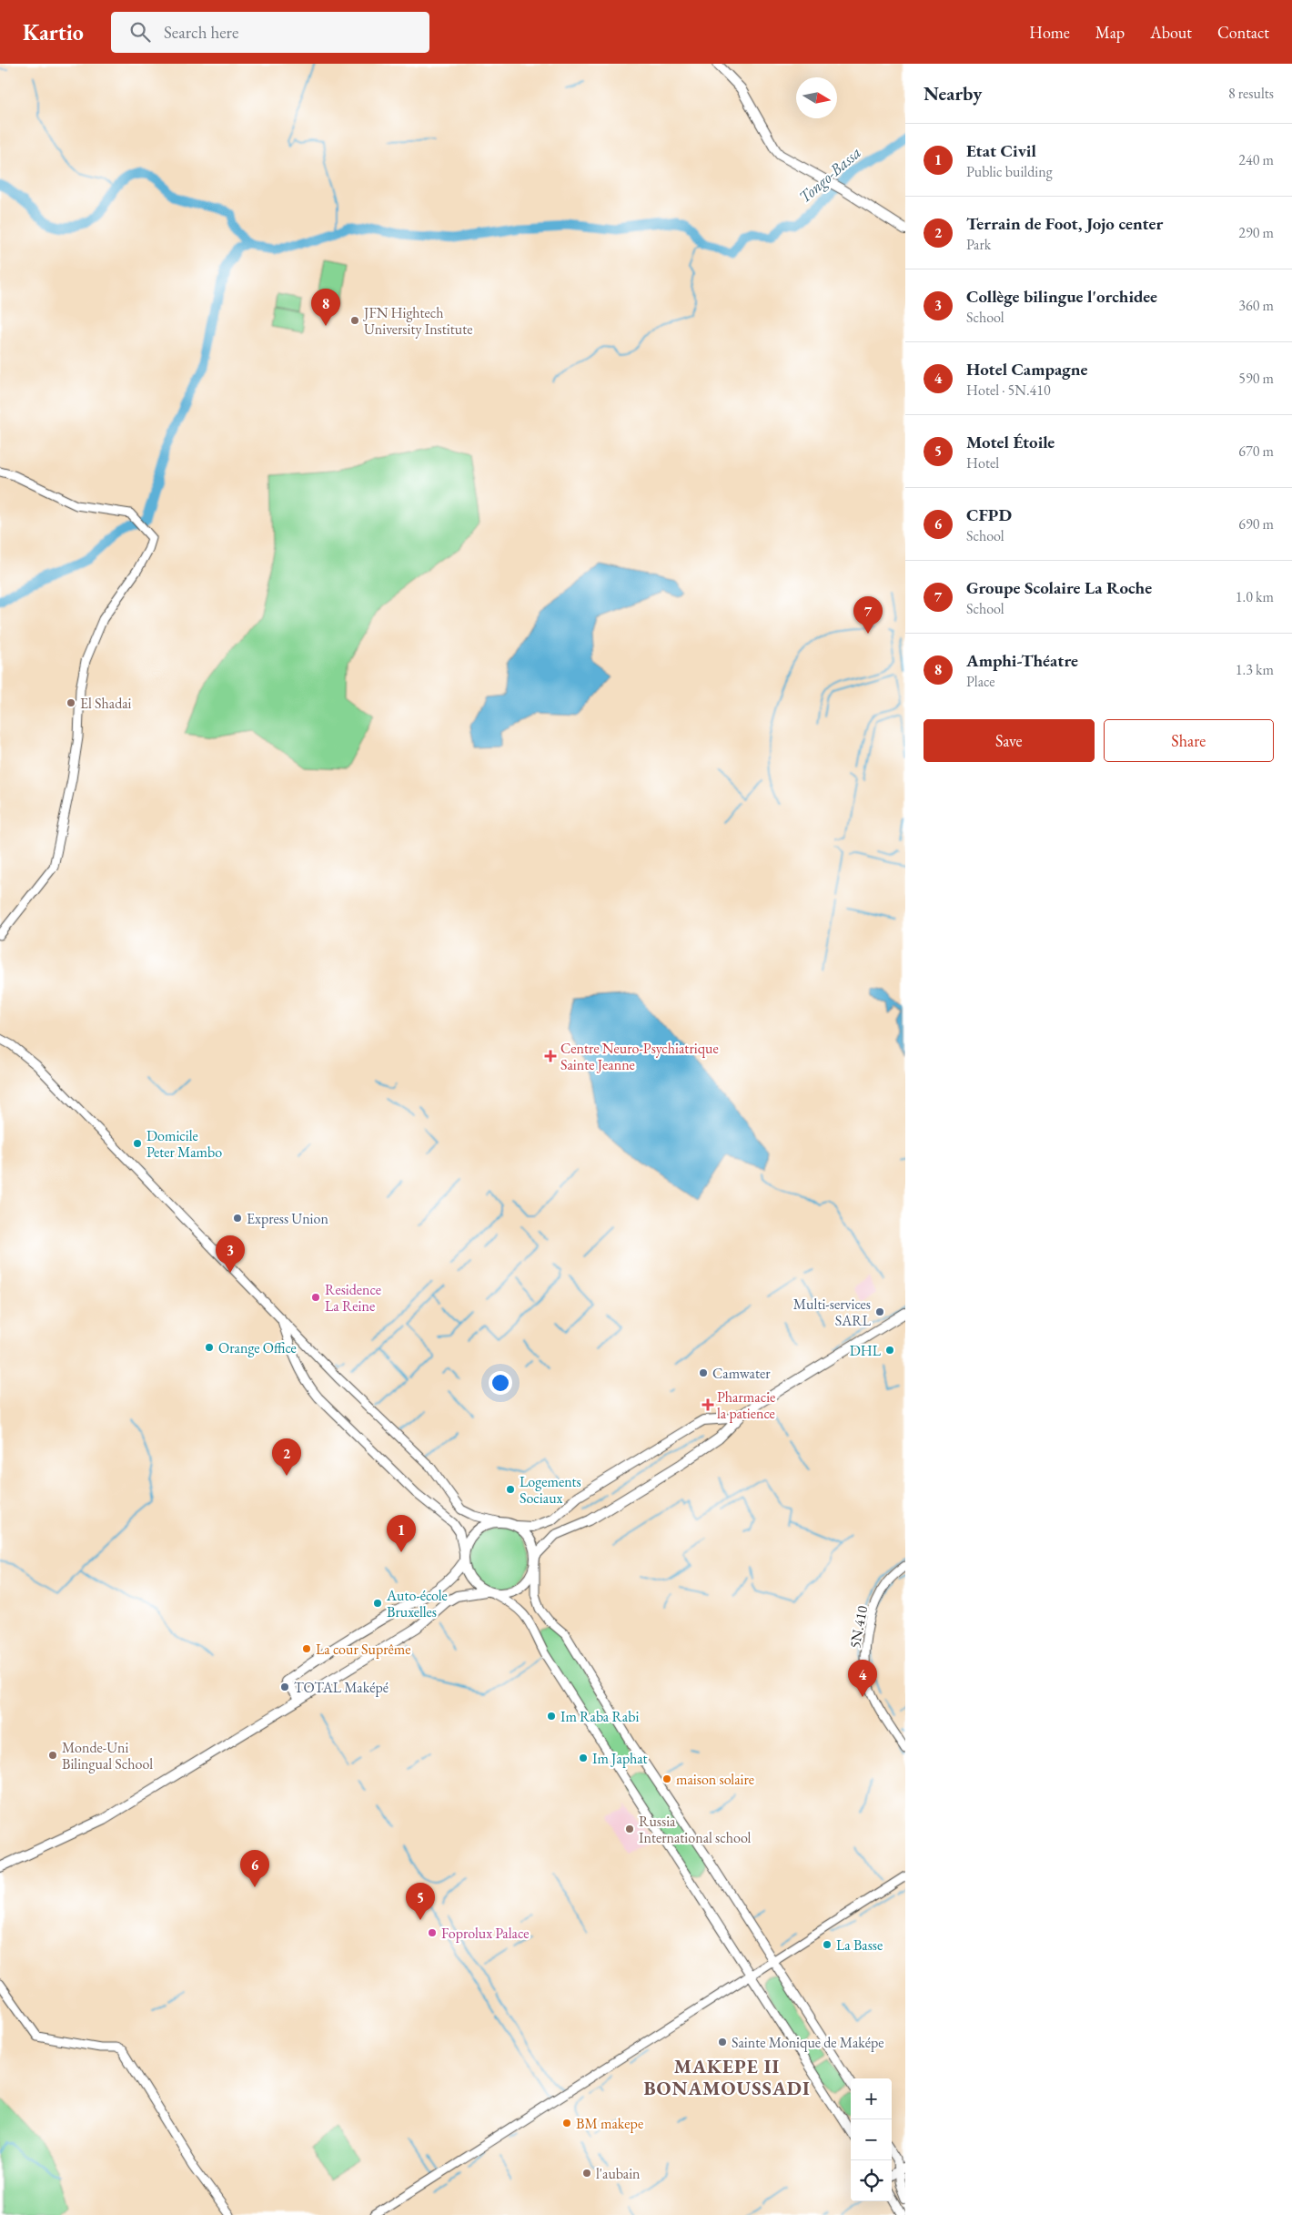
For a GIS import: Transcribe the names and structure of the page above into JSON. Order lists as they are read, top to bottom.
{
  "streets": {
    "main road": ["5N.410"]
  },
  "districts": ["MAKEPE II BONAMOUSSADI"],
  "water": ["Tongo-Bassa"],
  "places": {
    "other": [
      "JFN Hightech University Institute",
      "El Shadai",
      "Domicile Peter Mambo",
      "Express Union",
      "Residence La Reine",
      "Multi-services SARL",
      "Orange Office",
      "DHL",
      "Camwater",
      "Logements Sociaux",
      "Auto-école Bruxelles",
      "La cour Suprême",
      "TOTAL Maképé",
      "Im Raba Rabi",
      "Monde-Uni Bilingual School",
      "Im Japhat",
      "maison solaire",
      "Russia International school",
      "Foprolux Palace",
      "La Basse",
      "Sainte Monique de Maképe",
      "BM makepe",
      "l'aubain"
    ],
    "health": ["Centre Neuro-Psychiatrique Sainte Jeanne", "Pharmacie la patience"]
  },
  "north": "right",
  "page": {
    "header": "Kartio",
    "search": "Search here",
    "nav": [
      "Home",
      "Map",
      "About",
      "Contact"
    ],
    "heading": ["Nearby", "8 results"],
    "list": [
      {
        "mark": "1",
        "name": "Etat Civil",
        "note": "Public building",
        "value": "240 m"
      },
      {
        "mark": "2",
        "name": "Terrain de Foot, Jojo center",
        "note": "Park",
        "value": "290 m"
      },
      {
        "mark": "3",
        "name": "Collège bilingue l'orchidee",
        "note": "School",
        "value": "360 m"
      },
      {
        "mark": "4",
        "name": "Hotel Campagne",
        "note": "Hotel · 5N.410",
        "value": "590 m"
      },
      {
        "mark": "5",
        "name": "Motel Étoile",
        "note": "Hotel",
        "value": "670 m"
      },
      {
        "mark": "6",
        "name": "CFPD",
        "note": "School",
        "value": "690 m"
      },
      {
        "mark": "7",
        "name": "Groupe Scolaire La Roche",
        "note": "School",
        "value": "1.0 km"
      },
      {
        "mark": "8",
        "name": "Amphi-Théatre",
        "note": "Place",
        "value": "1.3 km"
      }
    ],
    "pins": [
      "8",
      "7",
      "3",
      "2",
      "1",
      "4",
      "6",
      "5"
    ],
    "buttons": ["Save", "Share"],
    "map_buttons": ["+", "−"]
  }
}
